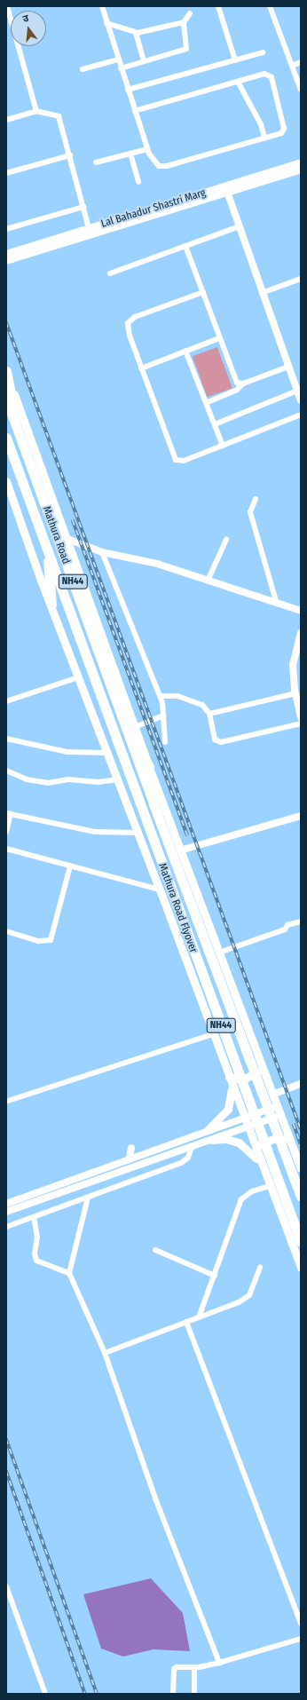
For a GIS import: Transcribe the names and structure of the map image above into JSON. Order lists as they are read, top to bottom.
{
  "streets": {
    "highway": ["Mathura Road", "NH44", "Mathura Road Flyover"],
    "street": ["Lal Bahadur Shastri Marg"]
  },
  "crossings": [
    ["Mathura Road", "Mathura Road Flyover"]
  ],
  "north": "top"
}
